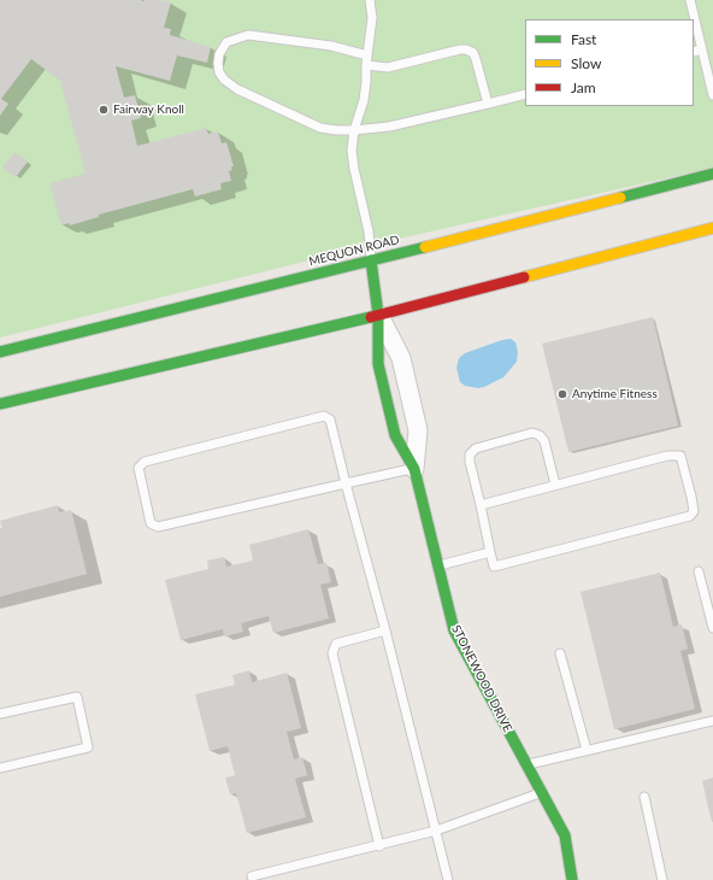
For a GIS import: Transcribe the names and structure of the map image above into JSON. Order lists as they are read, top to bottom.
{
  "streets": {
    "main road": ["MEQUON ROAD", "STONEWOOD DRIVE"]
  },
  "crossings": [
    ["MEQUON ROAD", "STONEWOOD DRIVE"]
  ],
  "places": ["Fairway Knoll", "Anytime Fitness"],
  "legend": ["Fast", "Slow", "Jam"]
}
